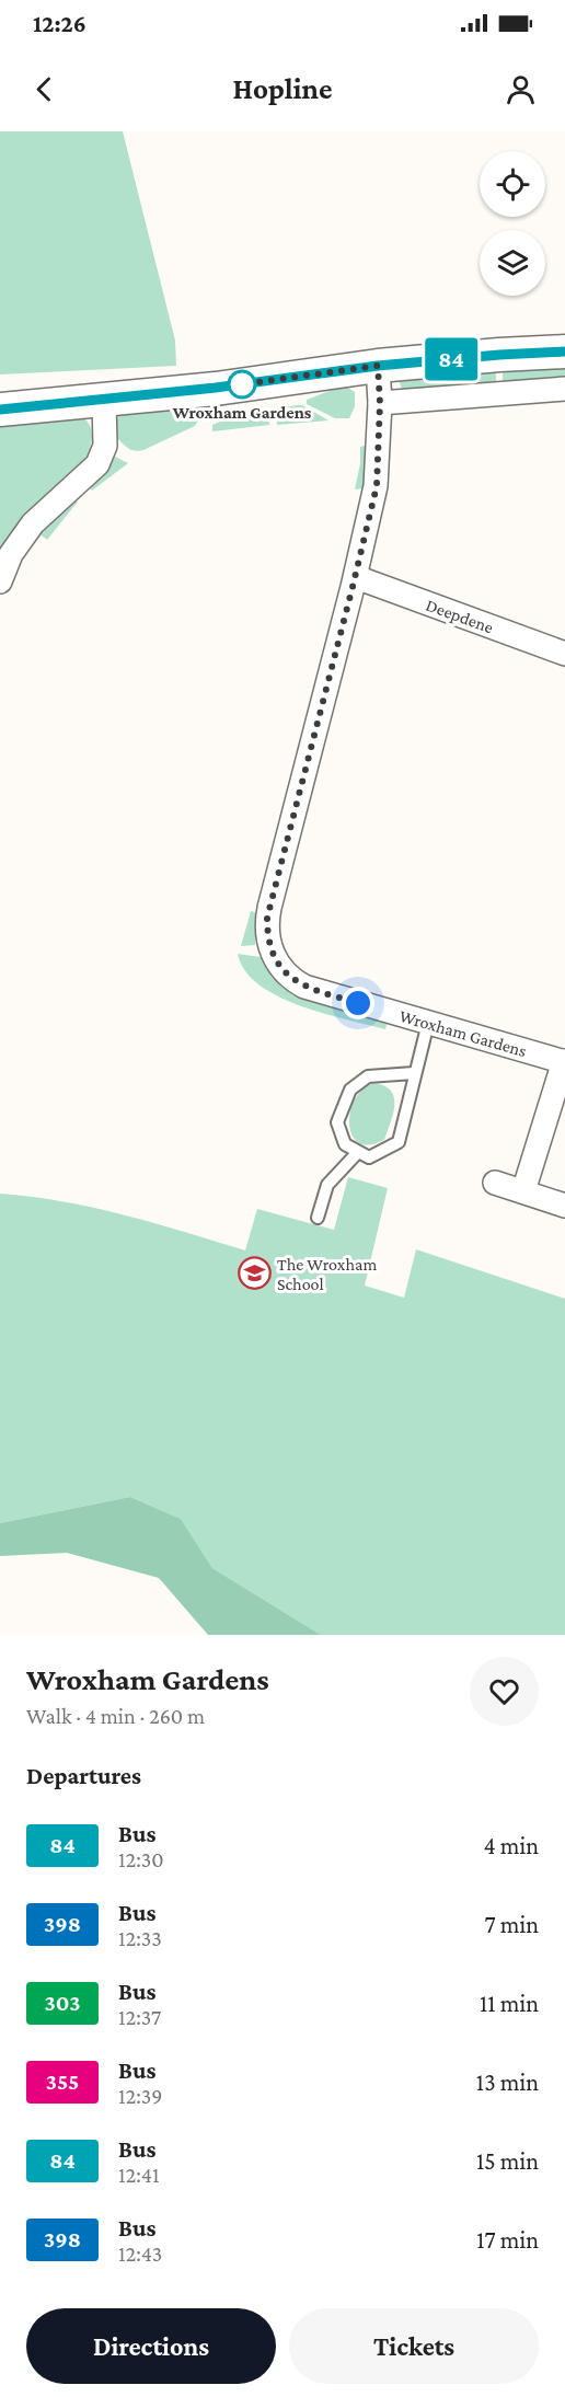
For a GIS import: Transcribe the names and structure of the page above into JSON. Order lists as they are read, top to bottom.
{
  "streets": {
    "street": ["Deepdene", "Wroxham Gardens"]
  },
  "crossings": [
    ["Deepdene", "Wroxham Gardens"]
  ],
  "places": {
    "other": ["Wroxham Gardens"],
    "school or university": ["The Wroxham School"]
  },
  "lines": ["bus line 84"],
  "page": {
    "status": "12:26",
    "header": "Hopline",
    "on_map": "84",
    "heading": [
      ["Wroxham Gardens", "Walk · 4 min · 260 m"],
      "Departures"
    ],
    "list": [
      {
        "mark": "84",
        "name": "Bus",
        "note": "12:30",
        "value": "4 min"
      },
      {
        "mark": "398",
        "name": "Bus",
        "note": "12:33",
        "value": "7 min"
      },
      {
        "mark": "303",
        "name": "Bus",
        "note": "12:37",
        "value": "11 min"
      },
      {
        "mark": "355",
        "name": "Bus",
        "note": "12:39",
        "value": "13 min"
      },
      {
        "mark": "84",
        "name": "Bus",
        "note": "12:41",
        "value": "15 min"
      },
      {
        "mark": "398",
        "name": "Bus",
        "note": "12:43",
        "value": "17 min"
      }
    ],
    "buttons": ["Directions", "Tickets"]
  }
}
